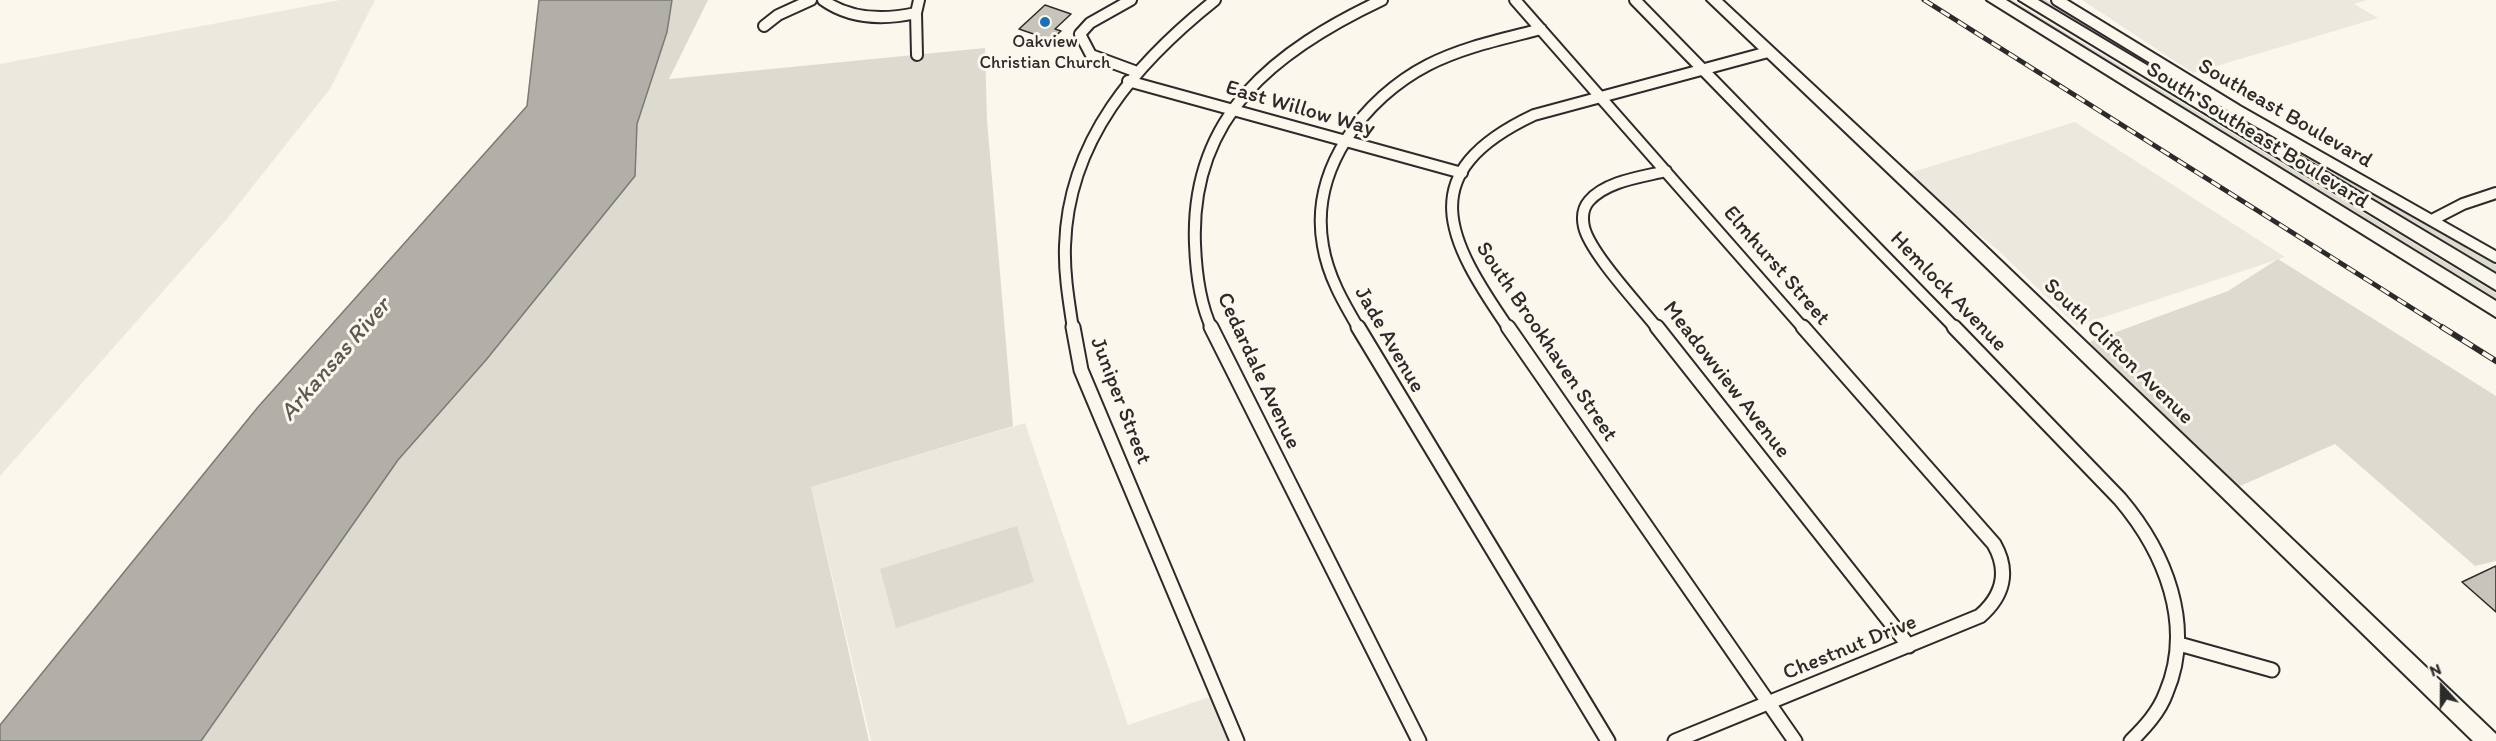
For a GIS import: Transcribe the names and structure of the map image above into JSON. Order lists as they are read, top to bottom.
{
  "streets": {
    "main road": ["South Southeast Boulevard"],
    "street": [
      "East Willow Way",
      "Southeast Boulevard",
      "Elmhurst Street",
      "Hemlock Avenue",
      "Jade Avenue",
      "South Brookhaven Street",
      "South Clifton Avenue",
      "Cedardale Avenue",
      "Meadowview Avenue",
      "Juniper Street",
      "Chestnut Drive"
    ]
  },
  "crossings": [
    ["East Willow Way", "Jade Avenue"],
    ["East Willow Way", "South Brookhaven Street"],
    ["East Willow Way", "Cedardale Avenue"],
    ["East Willow Way", "Juniper Street"],
    ["Elmhurst Street", "Jade Avenue"],
    ["Elmhurst Street", "South Brookhaven Street"],
    ["Elmhurst Street", "Meadowview Avenue"],
    ["Elmhurst Street", "Chestnut Drive"],
    ["Hemlock Avenue", "South Brookhaven Street"],
    ["South Brookhaven Street", "South Clifton Avenue"],
    ["South Brookhaven Street", "Chestnut Drive"],
    ["Meadowview Avenue", "Chestnut Drive"]
  ],
  "water": ["Arkansas River"],
  "places": ["Oakview Christian Church"],
  "north": "top"
}
